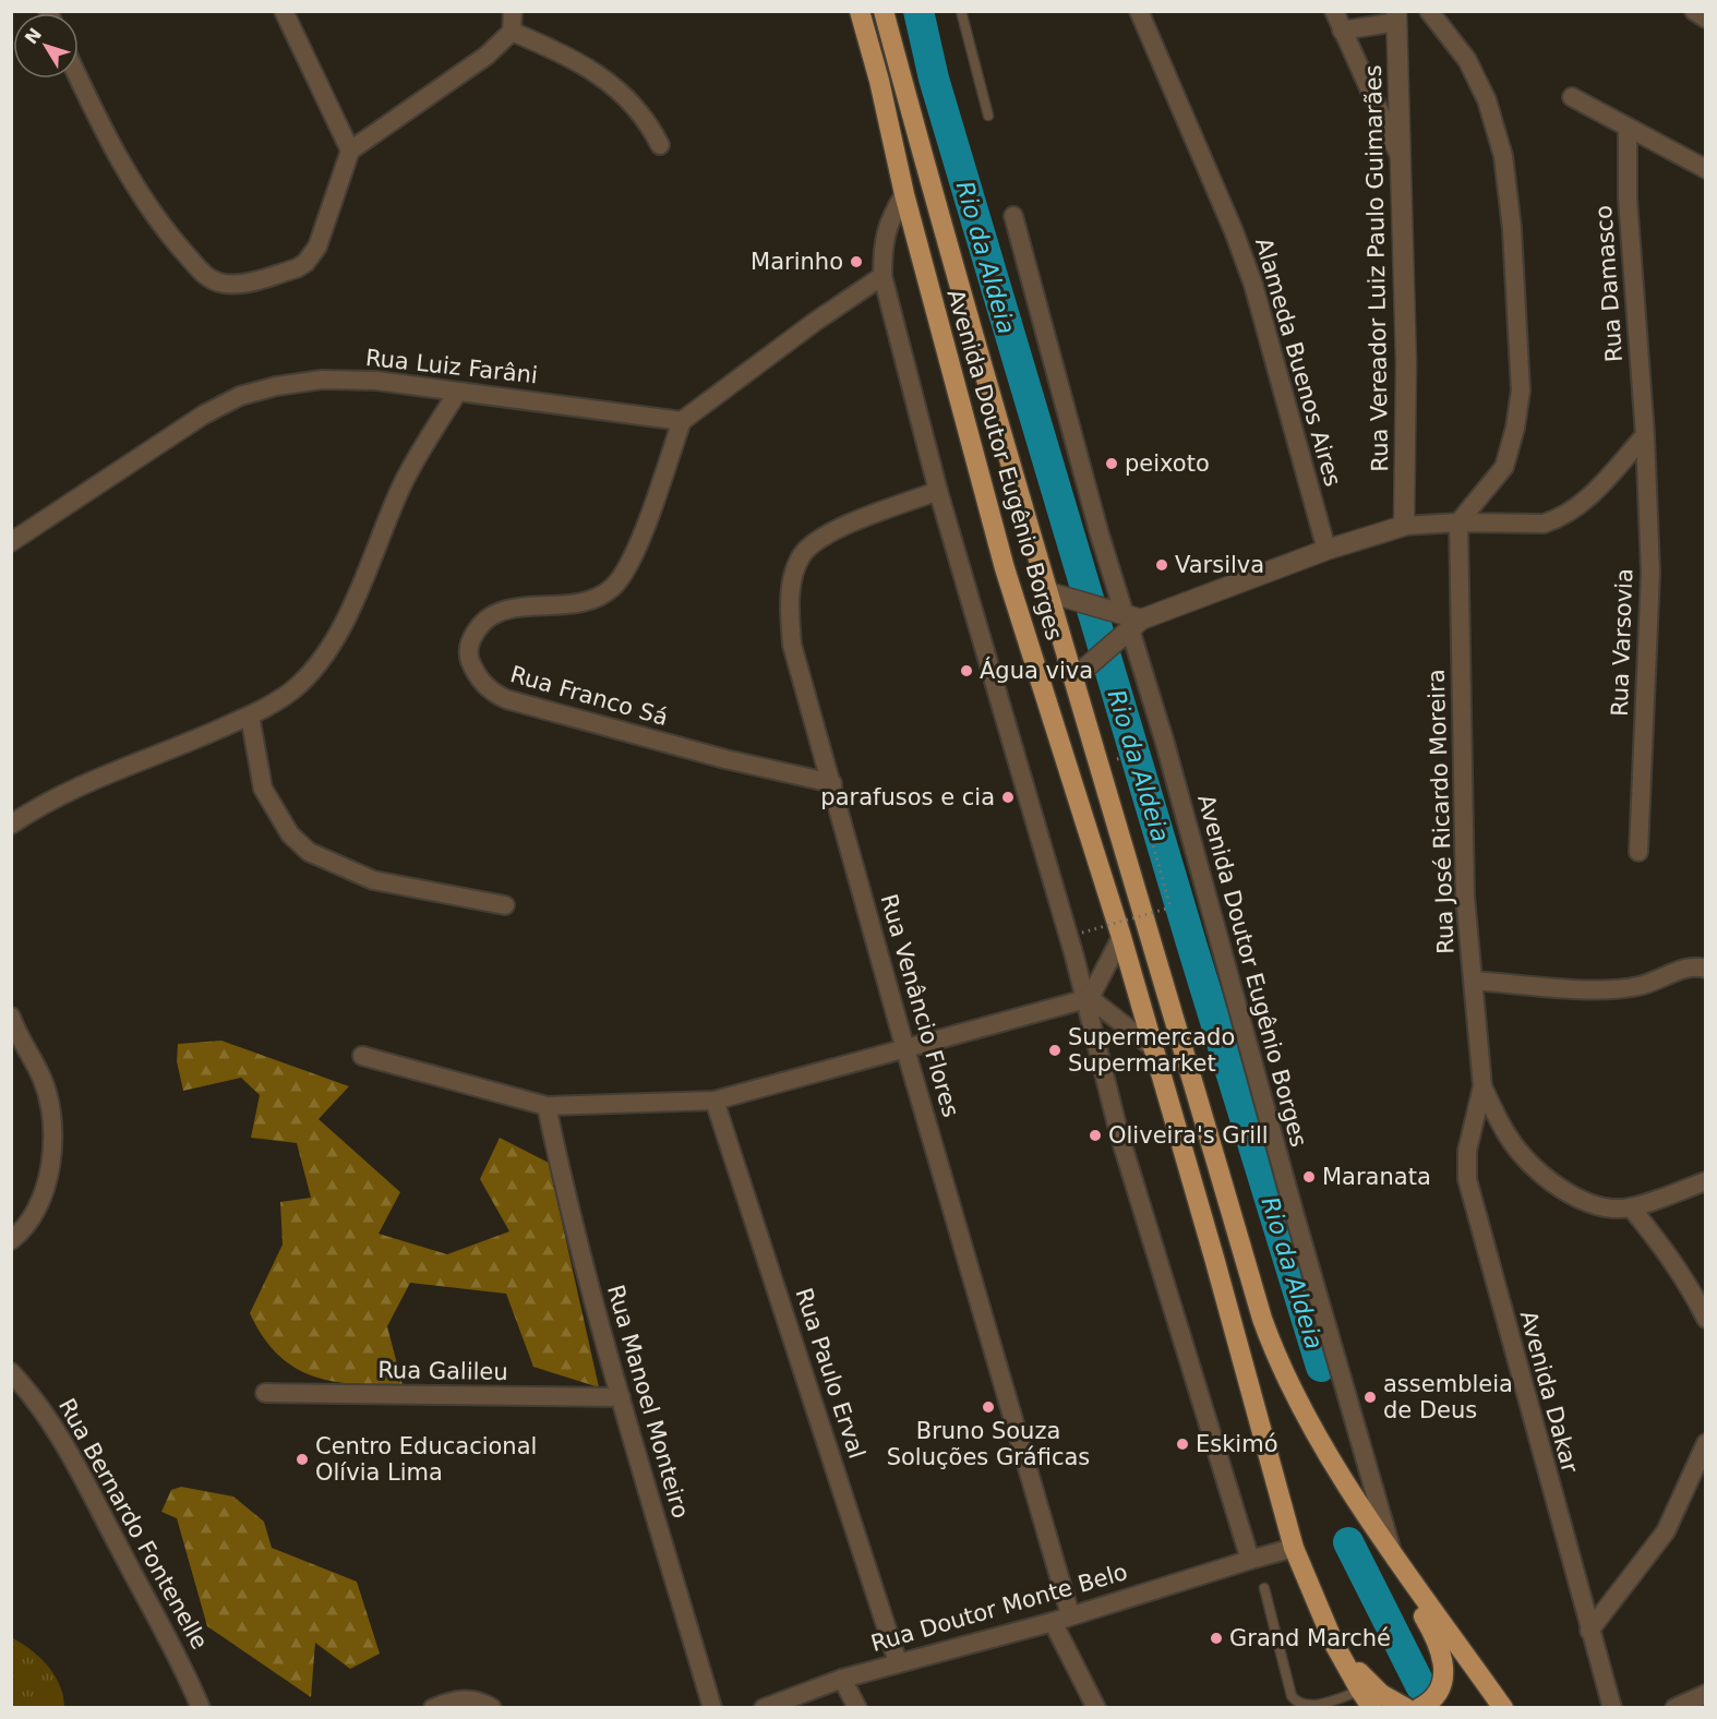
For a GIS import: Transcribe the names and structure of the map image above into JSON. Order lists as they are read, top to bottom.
{
  "streets": {
    "highway": ["Avenida Doutor Eugênio Borges"],
    "street": [
      "Rua Vereador Luiz Paulo Guimarães",
      "Rua Damasco",
      "Alameda Buenos Aires",
      "Rua Luiz Farâni",
      "Rua Varsovia",
      "Rua Franco Sá",
      "Rua José Ricardo Moreira",
      "Rua Venâncio Flores",
      "Rua Galileu",
      "Rua Paulo Erval",
      "Avenida Dakar",
      "Rua Manoel Monteiro",
      "Rua Bernardo Fontenelle",
      "Rua Doutor Monte Belo"
    ]
  },
  "crossings": [
    ["Rua Damasco", "Rua Varsovia"],
    ["Rua Luiz Farâni", "Rua Franco Sá"],
    ["Avenida Doutor Eugênio Borges", "Rua Doutor Monte Belo"],
    ["Rua Franco Sá", "Rua Venâncio Flores"],
    ["Rua Venâncio Flores", "Rua Doutor Monte Belo"],
    ["Rua Galileu", "Rua Manoel Monteiro"],
    ["Rua Paulo Erval", "Rua Doutor Monte Belo"]
  ],
  "water": ["Rio da Aldeia"],
  "places": [
    "Marinho",
    "peixoto",
    "Varsilva",
    "Água viva",
    "parafusos e cia",
    "Supermercado Supermarket",
    "Oliveira's Grill",
    "Maranata",
    "assembleia de Deus",
    "Bruno Souza Soluções Gráficas",
    "Eskimó",
    "Centro Educacional Olívia Lima",
    "Grand Marché"
  ],
  "north": "top left"
}
